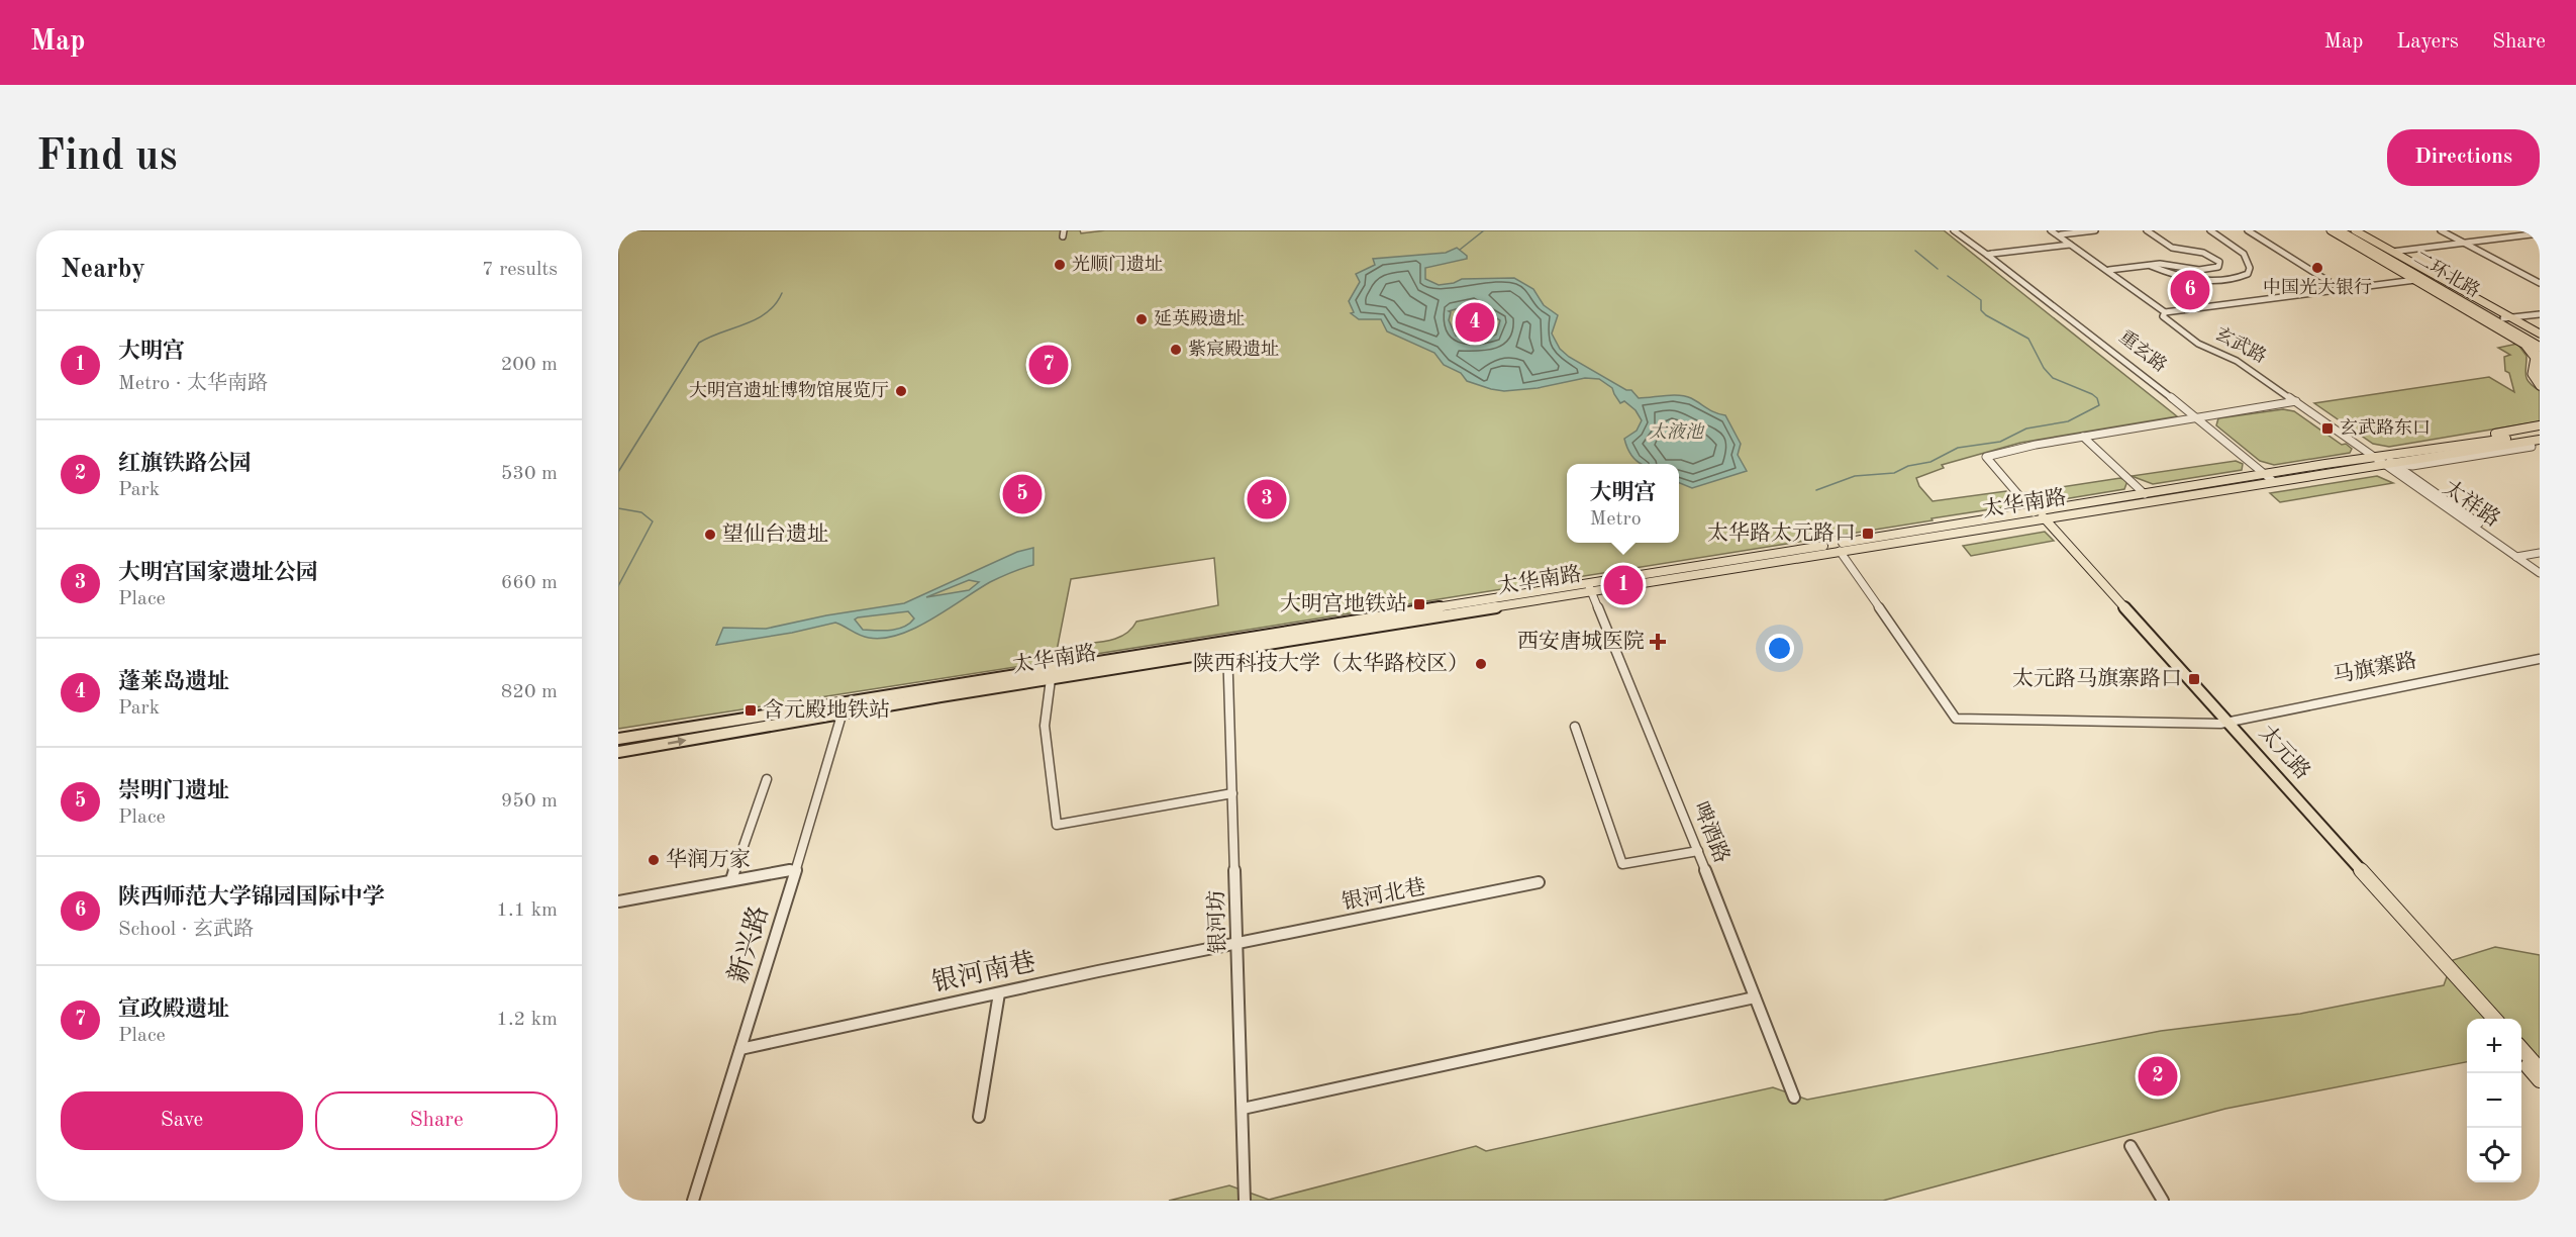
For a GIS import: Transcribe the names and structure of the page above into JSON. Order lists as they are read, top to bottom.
{
  "streets": {
    "highway": ["二环北路"],
    "main road": ["太华南路", "太元路"],
    "street": [
      "玄武路",
      "重玄路",
      "太祥路",
      "马旗寨路",
      "啤酒路",
      "银河北巷",
      "银河坊",
      "新兴路",
      "银河南巷"
    ]
  },
  "crossings": [
    ["玄武路", "太华南路"],
    ["玄武路", "太祥路"],
    ["重玄路", "太华南路"],
    ["太华南路", "太祥路"],
    ["太华南路", "太元路"],
    ["太华南路", "啤酒路"],
    ["太华南路", "银河坊"],
    ["太华南路", "新兴路"],
    ["马旗寨路", "太元路"],
    ["银河北巷", "银河坊"],
    ["银河北巷", "银河南巷"],
    ["银河坊", "银河南巷"],
    ["新兴路", "银河南巷"]
  ],
  "water": ["太液池"],
  "places": {
    "other": [
      "光顺门遗址",
      "中国光大银行",
      "延英殿遗址",
      "紫宸殿遗址",
      "大明宫遗址博物馆展览厅",
      "望仙台遗址",
      "陕西科技大学（太华路校区）",
      "华润万家"
    ],
    "transit": [
      "玄武路东口",
      "太华路太元路口",
      "大明宫地铁站",
      "太元路马旗寨路口",
      "含元殿地铁站"
    ],
    "health": ["西安唐城医院"]
  },
  "page": {
    "header": "Map",
    "nav": ["Map", "Layers", "Share"],
    "buttons": [
      "Directions",
      ["Save", "Share"]
    ],
    "title": "Find us",
    "heading": ["Nearby", "7 results"],
    "pins": [
      "6",
      "4",
      "7",
      "5",
      "3",
      "1",
      "2"
    ],
    "list": [
      {
        "mark": "1",
        "name": "大明宫",
        "note": "Metro · 太华南路",
        "value": "200 m"
      },
      {
        "mark": "2",
        "name": "红旗铁路公园",
        "note": "Park",
        "value": "530 m"
      },
      {
        "mark": "3",
        "name": "大明宫国家遗址公园",
        "note": "Place",
        "value": "660 m"
      },
      {
        "mark": "4",
        "name": "蓬莱岛遗址",
        "note": "Park",
        "value": "820 m"
      },
      {
        "mark": "5",
        "name": "崇明门遗址",
        "note": "Place",
        "value": "950 m"
      },
      {
        "mark": "6",
        "name": "陕西师范大学锦园国际中学",
        "note": "School · 玄武路",
        "value": "1.1 km"
      },
      {
        "mark": "7",
        "name": "宣政殿遗址",
        "note": "Place",
        "value": "1.2 km"
      }
    ],
    "popup": ["大明宫", "Metro"],
    "map_buttons": ["+", "−"]
  }
}
